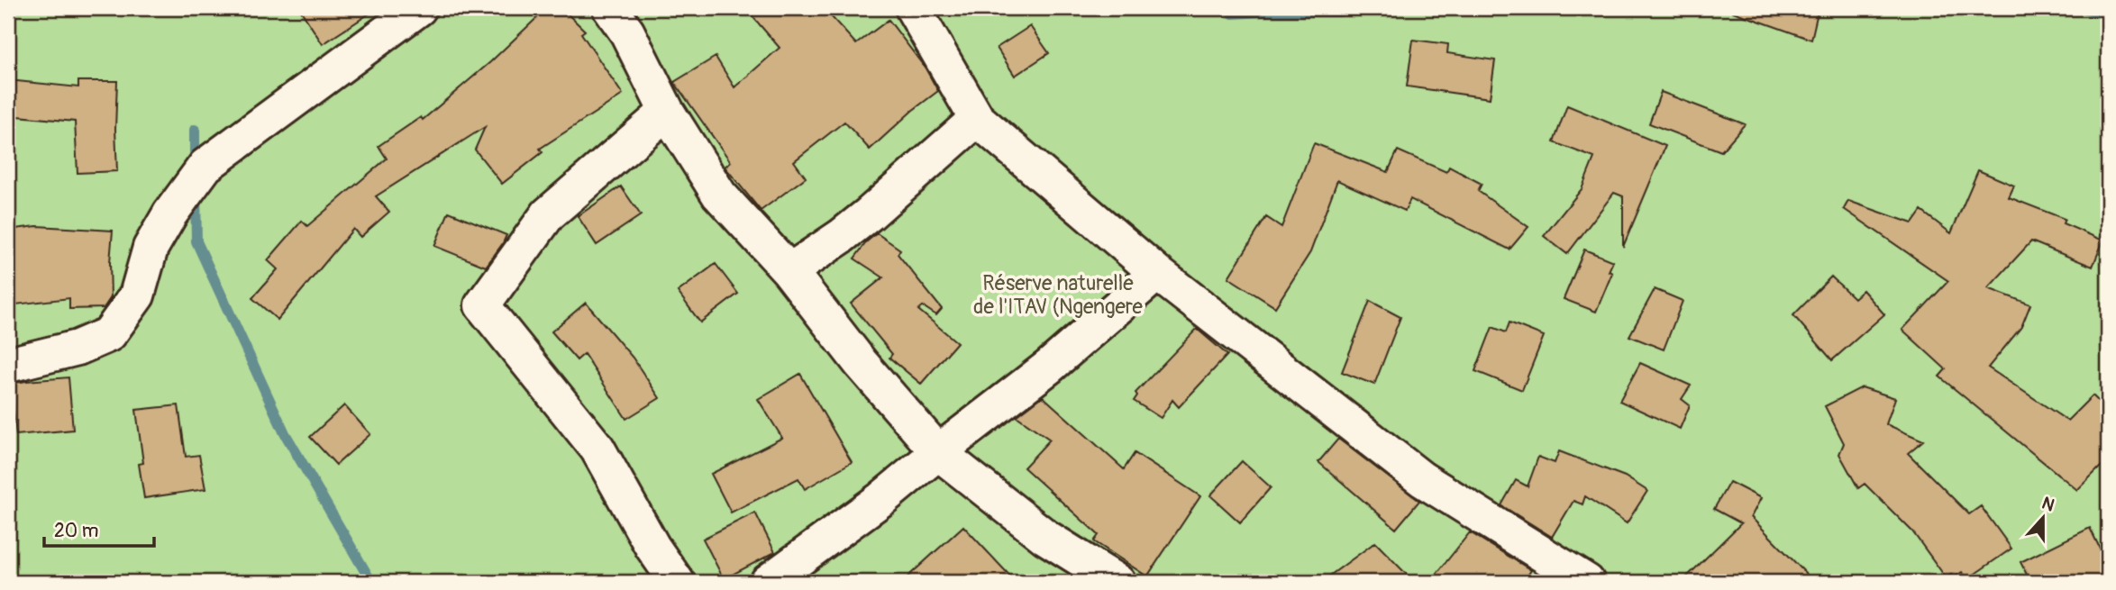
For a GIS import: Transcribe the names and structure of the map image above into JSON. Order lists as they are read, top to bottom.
{
  "parks": ["Réserve naturelle de l'ITAV (Ngengere"],
  "scale_bar": "20 m",
  "north": "top"
}
